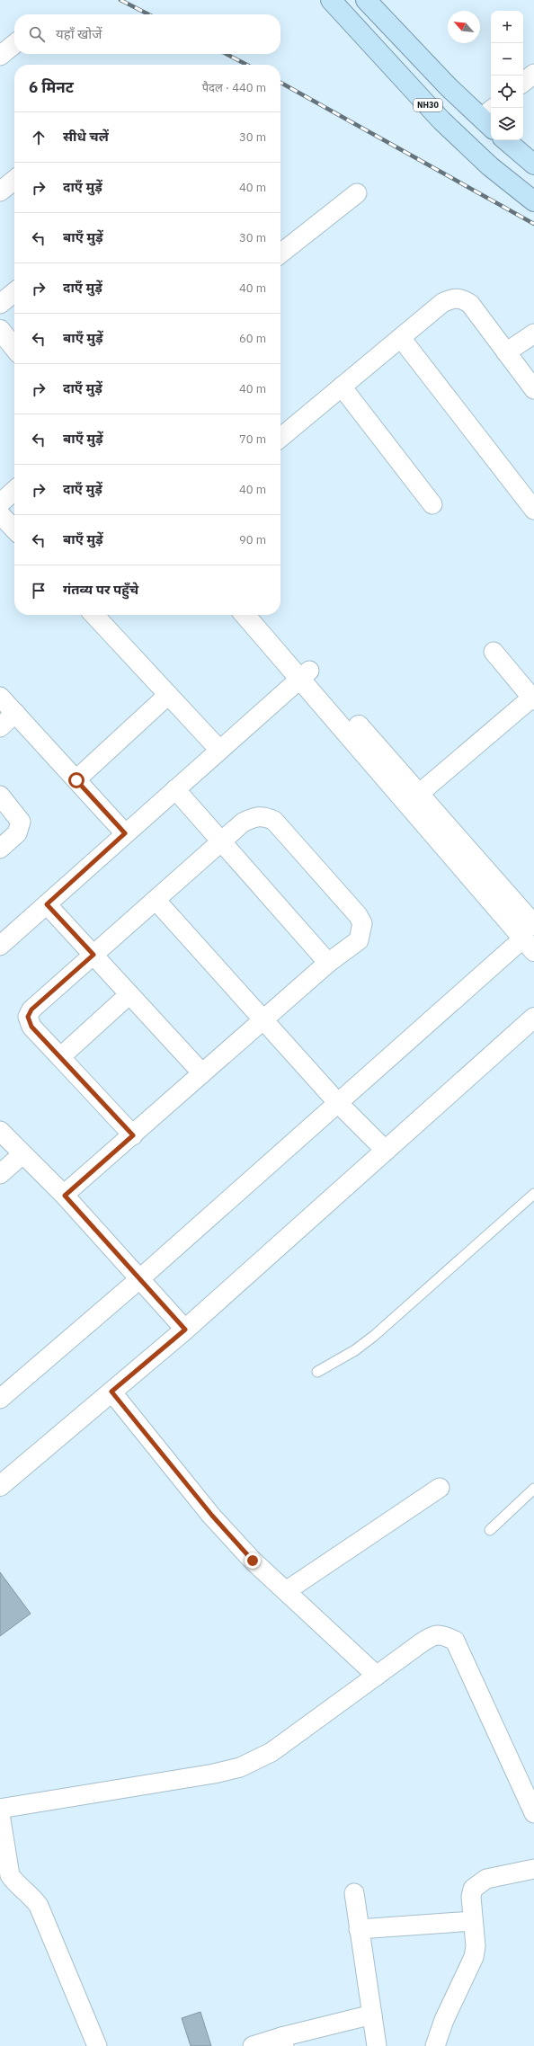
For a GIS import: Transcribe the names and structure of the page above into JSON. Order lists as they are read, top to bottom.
{
  "streets": {
    "highway": ["NH30"]
  },
  "north": "top left",
  "page": {
    "map_buttons": ["+", "−"],
    "search": "यहाँ खोजें",
    "heading": ["6 मिनट", "पैदल · 440 m"],
    "list": [
      ["सीधे चलें", "30 m"],
      ["दाएँ मुड़ें", "40 m"],
      ["बाएँ मुड़ें", "30 m"],
      ["दाएँ मुड़ें", "40 m"],
      ["बाएँ मुड़ें", "60 m"],
      ["दाएँ मुड़ें", "40 m"],
      ["बाएँ मुड़ें", "70 m"],
      ["दाएँ मुड़ें", "40 m"],
      ["बाएँ मुड़ें", "90 m"],
      "गंतव्य पर पहुँचे"
    ]
  }
}
